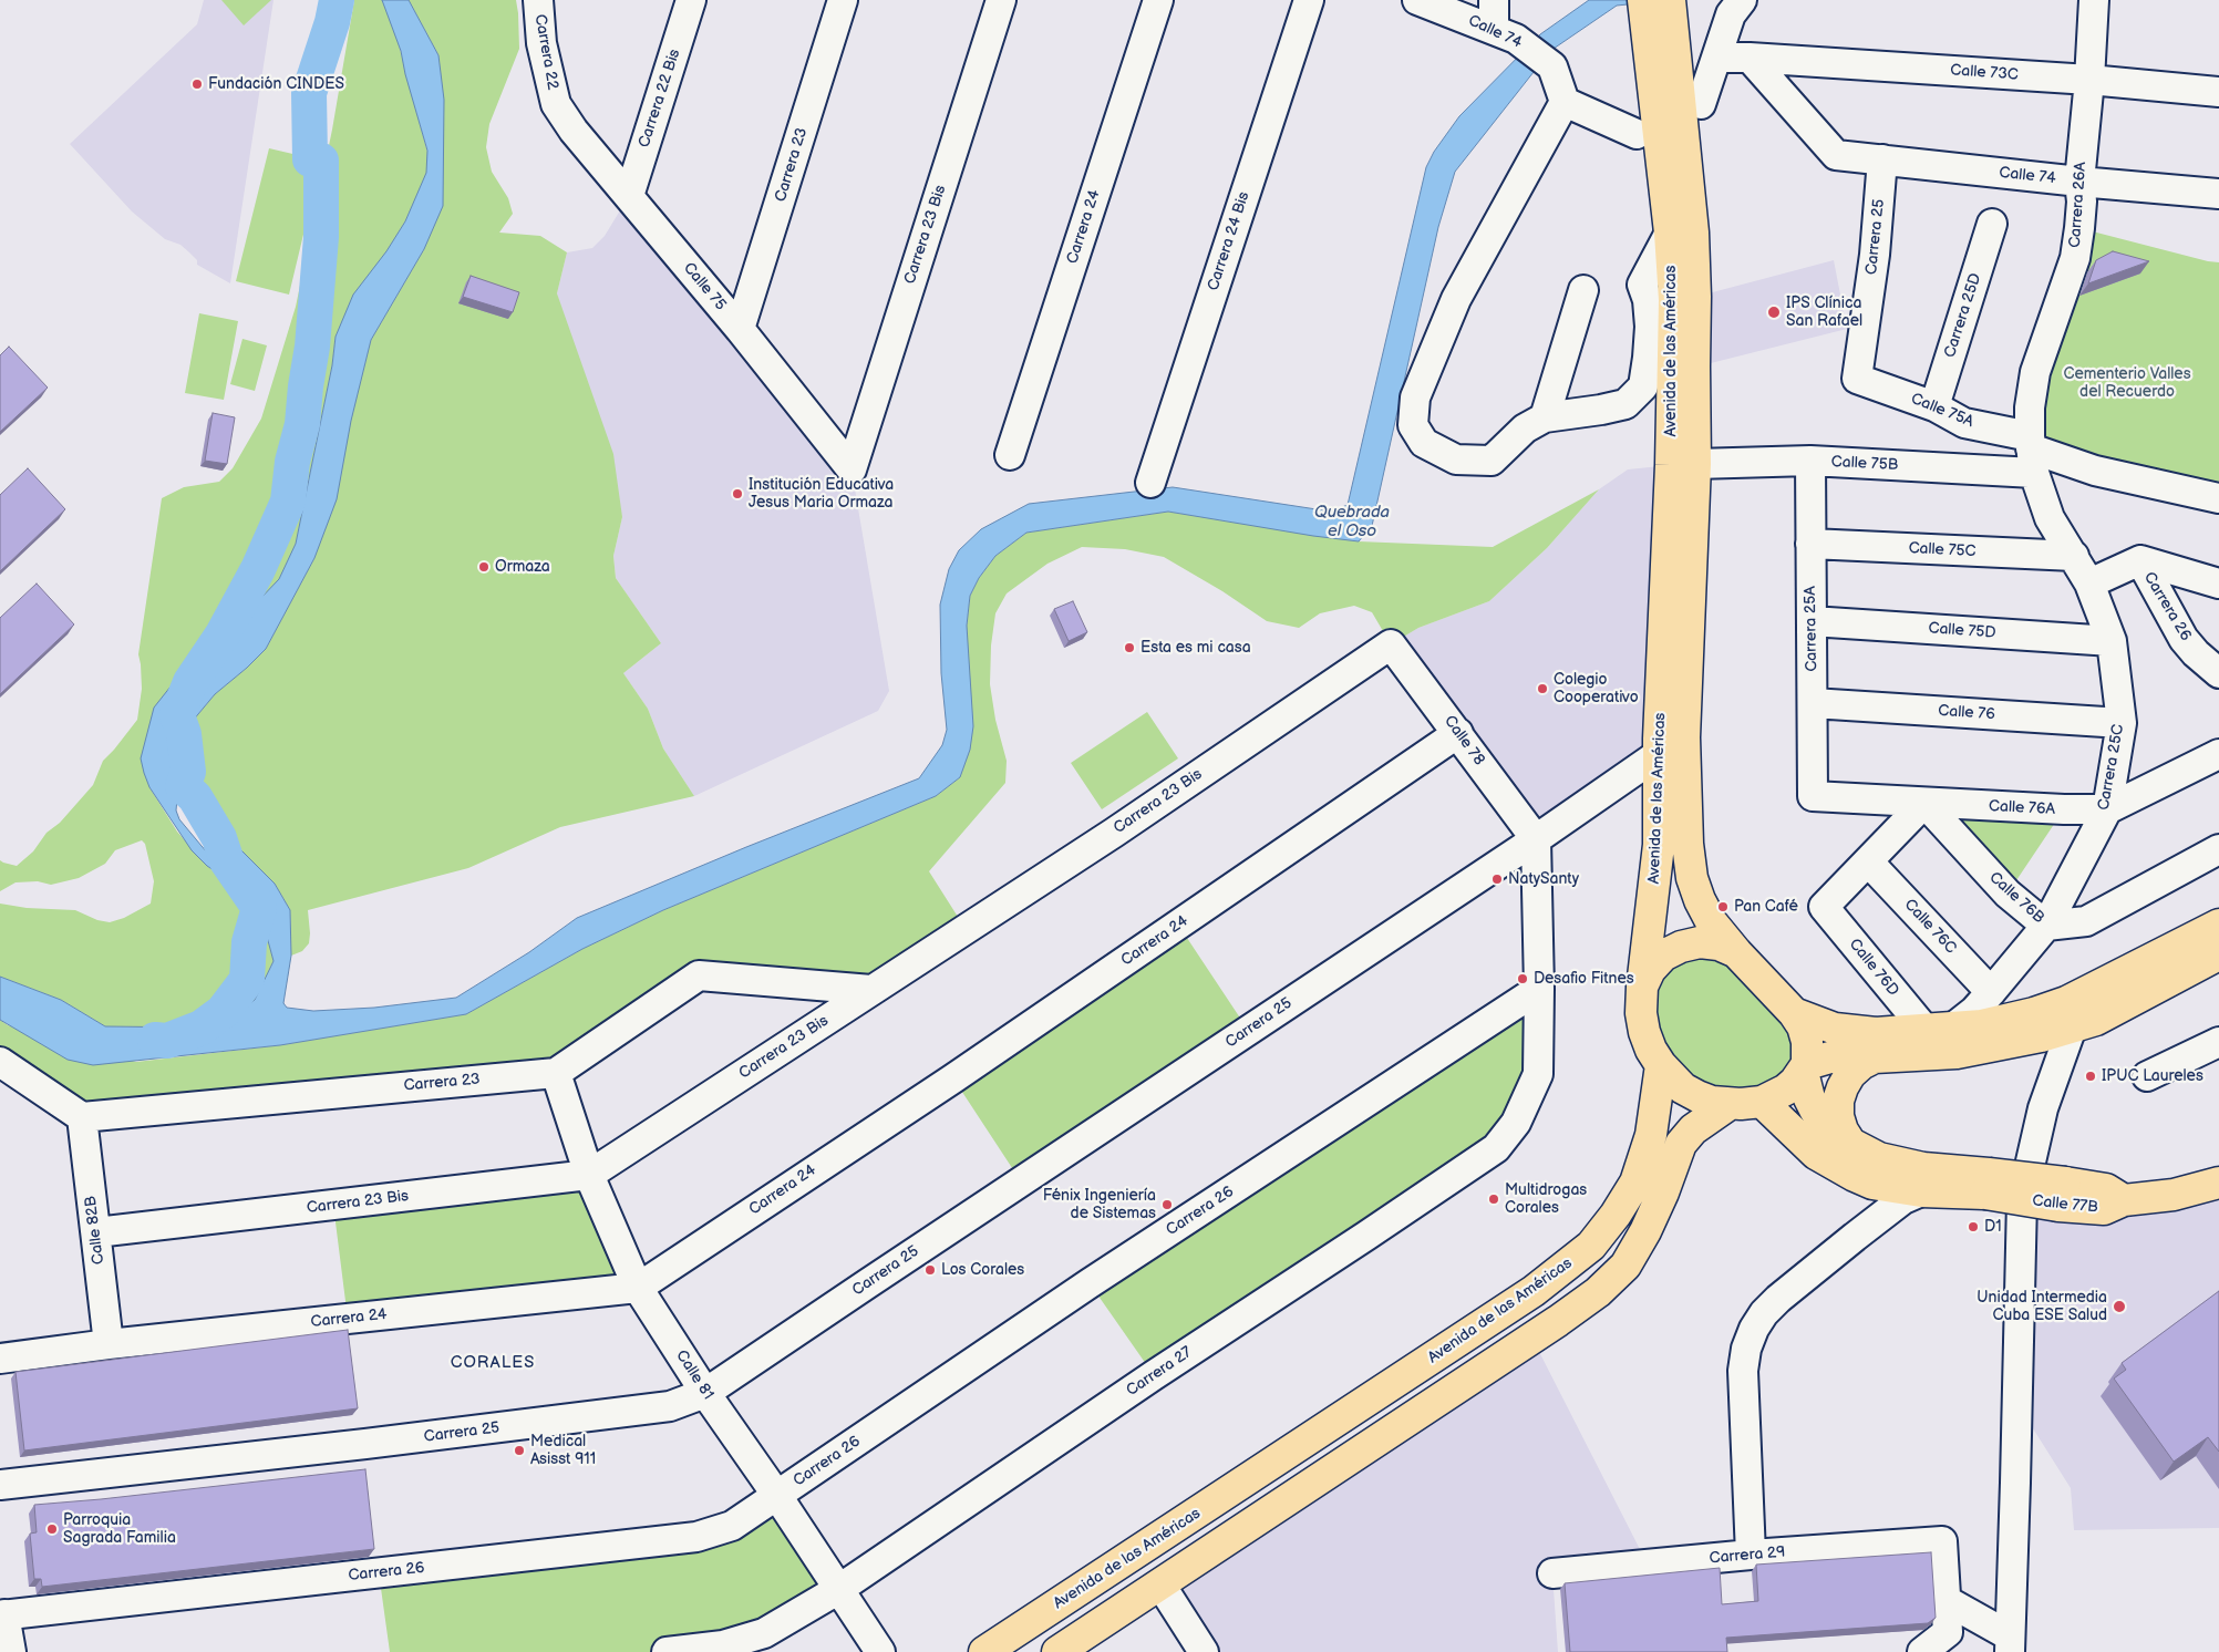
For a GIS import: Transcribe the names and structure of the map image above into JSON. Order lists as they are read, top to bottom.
{
  "streets": {
    "main road": ["Avenida de las Américas", "Calle 77B"],
    "street": [
      "Calle 74",
      "Carrera 22",
      "Calle 73C",
      "Carrera 22 Bis",
      "Carrera 23",
      "Carrera 26A",
      "Carrera 24",
      "Carrera 23 Bis",
      "Carrera 25",
      "Carrera 24 Bis",
      "Calle 75",
      "Carrera 25D",
      "Calle 75A",
      "Calle 75B",
      "Calle 75C",
      "Carrera 26",
      "Carrera 25A",
      "Calle 75D",
      "Calle 76",
      "Calle 78",
      "Carrera 25C",
      "Calle 76A",
      "Calle 76B",
      "Calle 76C",
      "Calle 76D",
      "Calle 82B",
      "Carrera 27",
      "Calle 81",
      "Carrera 29"
    ]
  },
  "crossings": [
    ["Calle 74", "Calle 73C"],
    ["Calle 74", "Carrera 26A"],
    ["Calle 74", "Carrera 25"],
    ["Carrera 22", "Calle 75"],
    ["Calle 73C", "Carrera 26A"],
    ["Carrera 22 Bis", "Calle 75"],
    ["Carrera 23", "Carrera 23 Bis"],
    ["Carrera 23", "Calle 75"],
    ["Carrera 23", "Calle 82B"],
    ["Carrera 23", "Calle 81"],
    ["Carrera 26A", "Calle 75A"],
    ["Carrera 26A", "Calle 75B"],
    ["Carrera 26A", "Carrera 25C"],
    ["Carrera 24", "Calle 78"],
    ["Carrera 24", "Calle 82B"],
    ["Carrera 24", "Calle 81"],
    ["Carrera 23 Bis", "Calle 75"],
    ["Carrera 23 Bis", "Calle 78"],
    ["Carrera 23 Bis", "Calle 82B"],
    ["Carrera 23 Bis", "Calle 81"],
    ["Carrera 25", "Avenida de las Américas"],
    ["Carrera 25", "Calle 75A"],
    ["Carrera 25", "Calle 78"],
    ["Carrera 25", "Carrera 27"],
    ["Carrera 25", "Calle 81"],
    ["Carrera 25D", "Calle 75A"],
    ["Avenida de las Américas", "Calle 75B"],
    ["Avenida de las Américas", "Calle 77B"],
    ["Calle 75A", "Calle 75B"],
    ["Calle 75A", "Carrera 25C"],
    ["Calle 75B", "Carrera 25A"],
    ["Calle 75B", "Carrera 25C"],
    ["Calle 75C", "Carrera 25A"],
    ["Calle 75C", "Carrera 25C"],
    ["Carrera 26", "Carrera 27"],
    ["Carrera 26", "Calle 81"],
    ["Carrera 25A", "Calle 75D"],
    ["Carrera 25A", "Calle 76"],
    ["Carrera 25A", "Calle 76A"],
    ["Calle 75D", "Carrera 25C"],
    ["Calle 76", "Carrera 25C"],
    ["Calle 78", "Carrera 27"],
    ["Carrera 25C", "Calle 76A"],
    ["Carrera 25C", "Calle 76B"],
    ["Carrera 25C", "Calle 76C"],
    ["Carrera 25C", "Calle 76D"],
    ["Calle 76A", "Calle 76B"],
    ["Calle 76C", "Calle 76D"],
    ["Carrera 27", "Calle 81"]
  ],
  "districts": ["CORALES"],
  "water": ["Quebrada el Oso"],
  "parks": ["Cementerio Valles del Recuerdo"],
  "places": [
    "Fundación CINDES",
    "IPS Clínica San Rafael",
    "Institución Educativa Jesus Maria Ormaza",
    "Ormaza",
    "Esta es mi casa",
    "Colegio Cooperativo",
    "NatySanty",
    "Pan Café",
    "Desafio Fitnes",
    "IPUC Laureles",
    "Multidrogas Corales",
    "Fénix Ingeniería de Sistemas",
    "D1",
    "Los Corales",
    "Unidad Intermedia Cuba ESE Salud",
    "Medical Asisst 911",
    "Parroquia Sagrada Familia"
  ]
}
